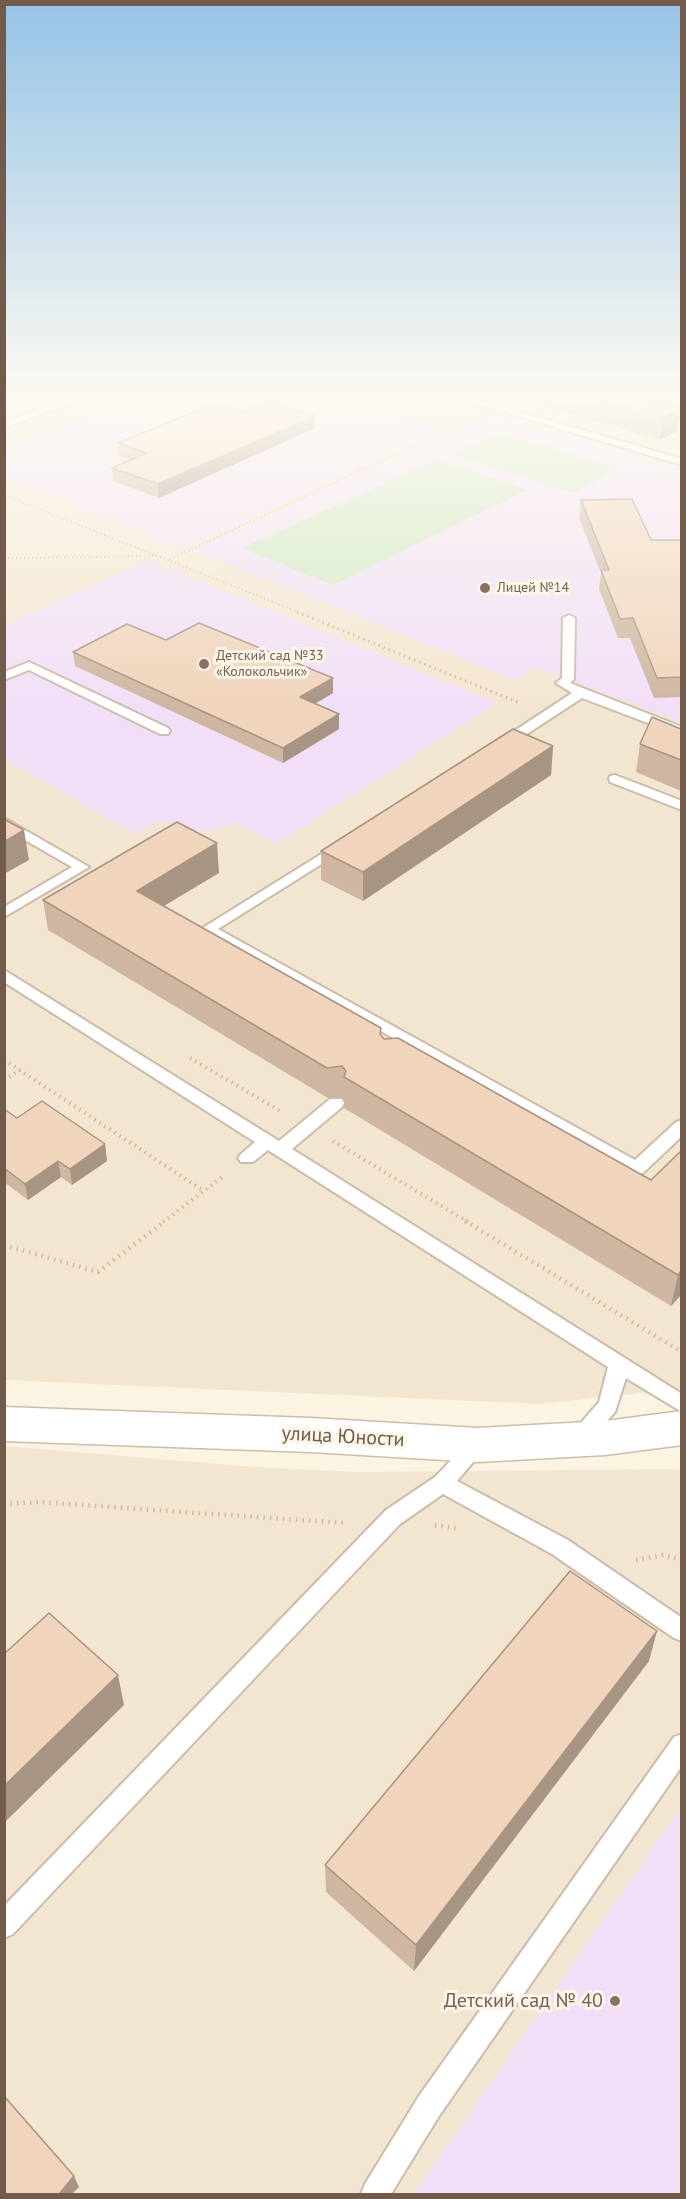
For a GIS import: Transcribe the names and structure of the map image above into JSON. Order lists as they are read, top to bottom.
{
  "streets": {
    "street": ["улица Юности"]
  },
  "places": ["Лицей №14", "Детский сад №33 «Колокольчик»", "Детский сад № 40"]
}
